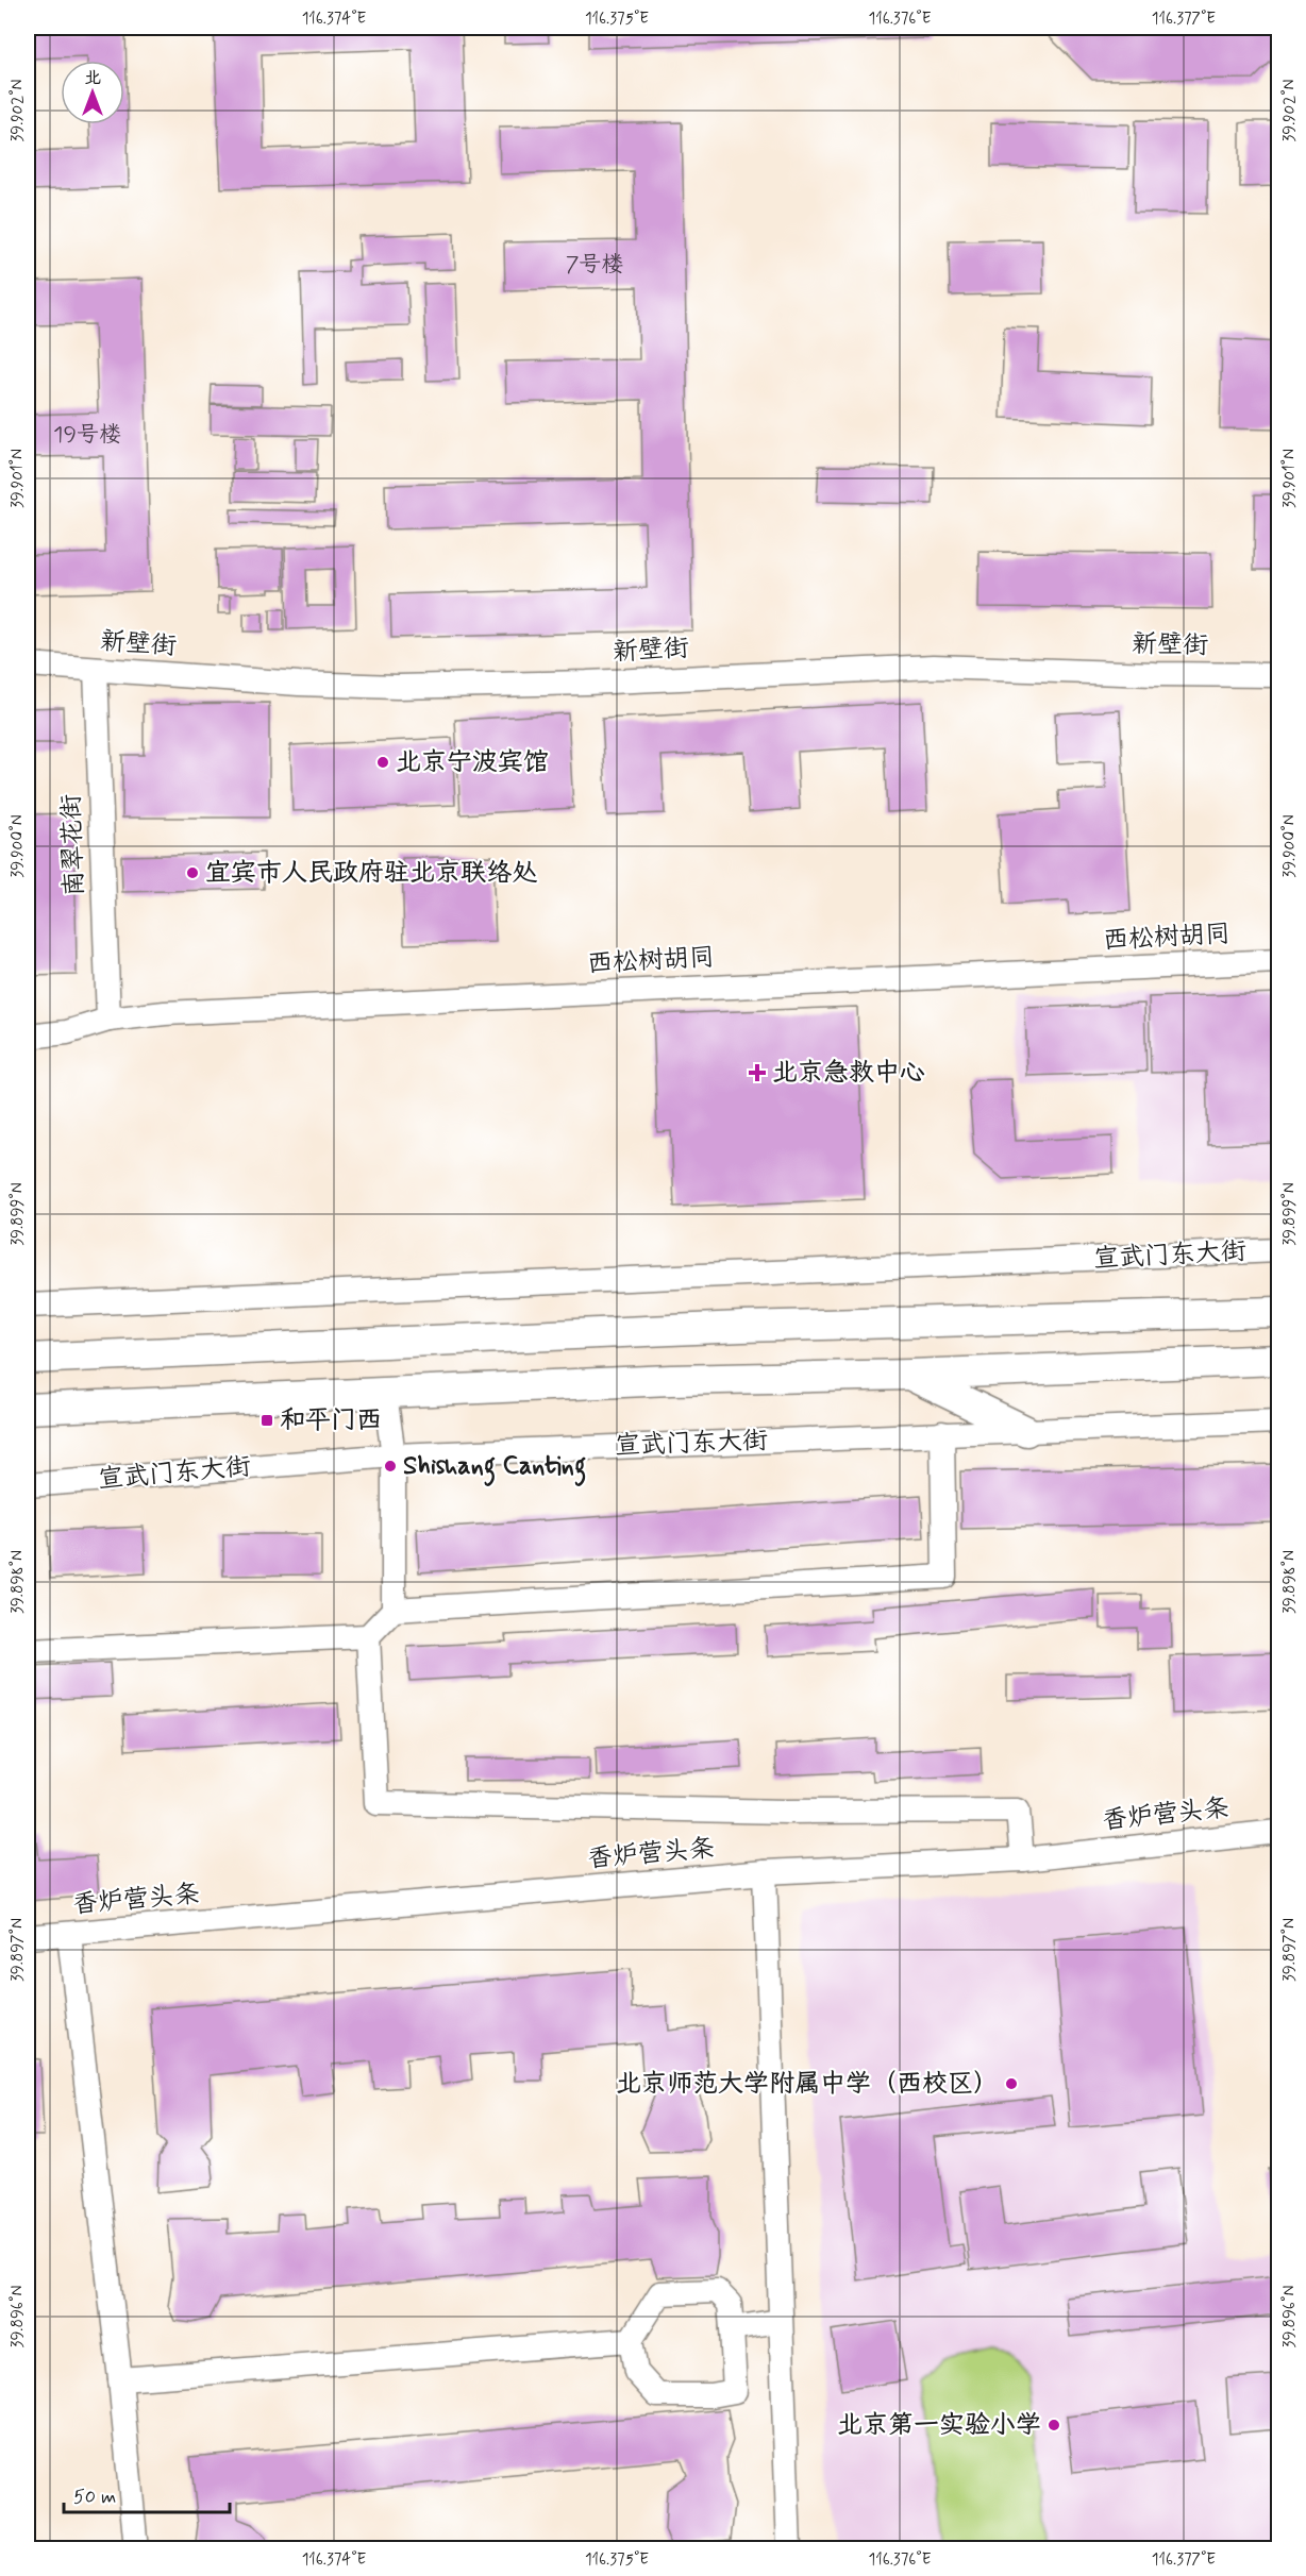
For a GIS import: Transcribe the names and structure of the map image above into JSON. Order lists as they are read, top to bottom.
{
  "streets": {
    "street": [
      "新壁街",
      "南翠花街",
      "西松树胡同",
      "宣武门东大街",
      "香炉营头条"
    ]
  },
  "crossings": [
    ["新壁街", "南翠花街"],
    ["南翠花街", "西松树胡同"]
  ],
  "places": {
    "other": [
      "北京宁波宾馆",
      "宜宾市人民政府驻北京联络处",
      "Shishang Canting",
      "北京师范大学附属中学（西校区）",
      "北京第一实验小学"
    ],
    "health": ["北京急救中心"],
    "transit": ["和平门西"]
  },
  "house_numbers": ["7号楼", "19号楼"],
  "scale_bar": "50 m",
  "north": "top",
  "coordinates": [
    "116.374°E",
    "116.375°E",
    "116.376°E",
    "116.377°E",
    "39.902°N",
    "39.901°N",
    "39.900°N",
    "39.899°N",
    "39.898°N",
    "39.897°N",
    "39.896°N"
  ]
}
